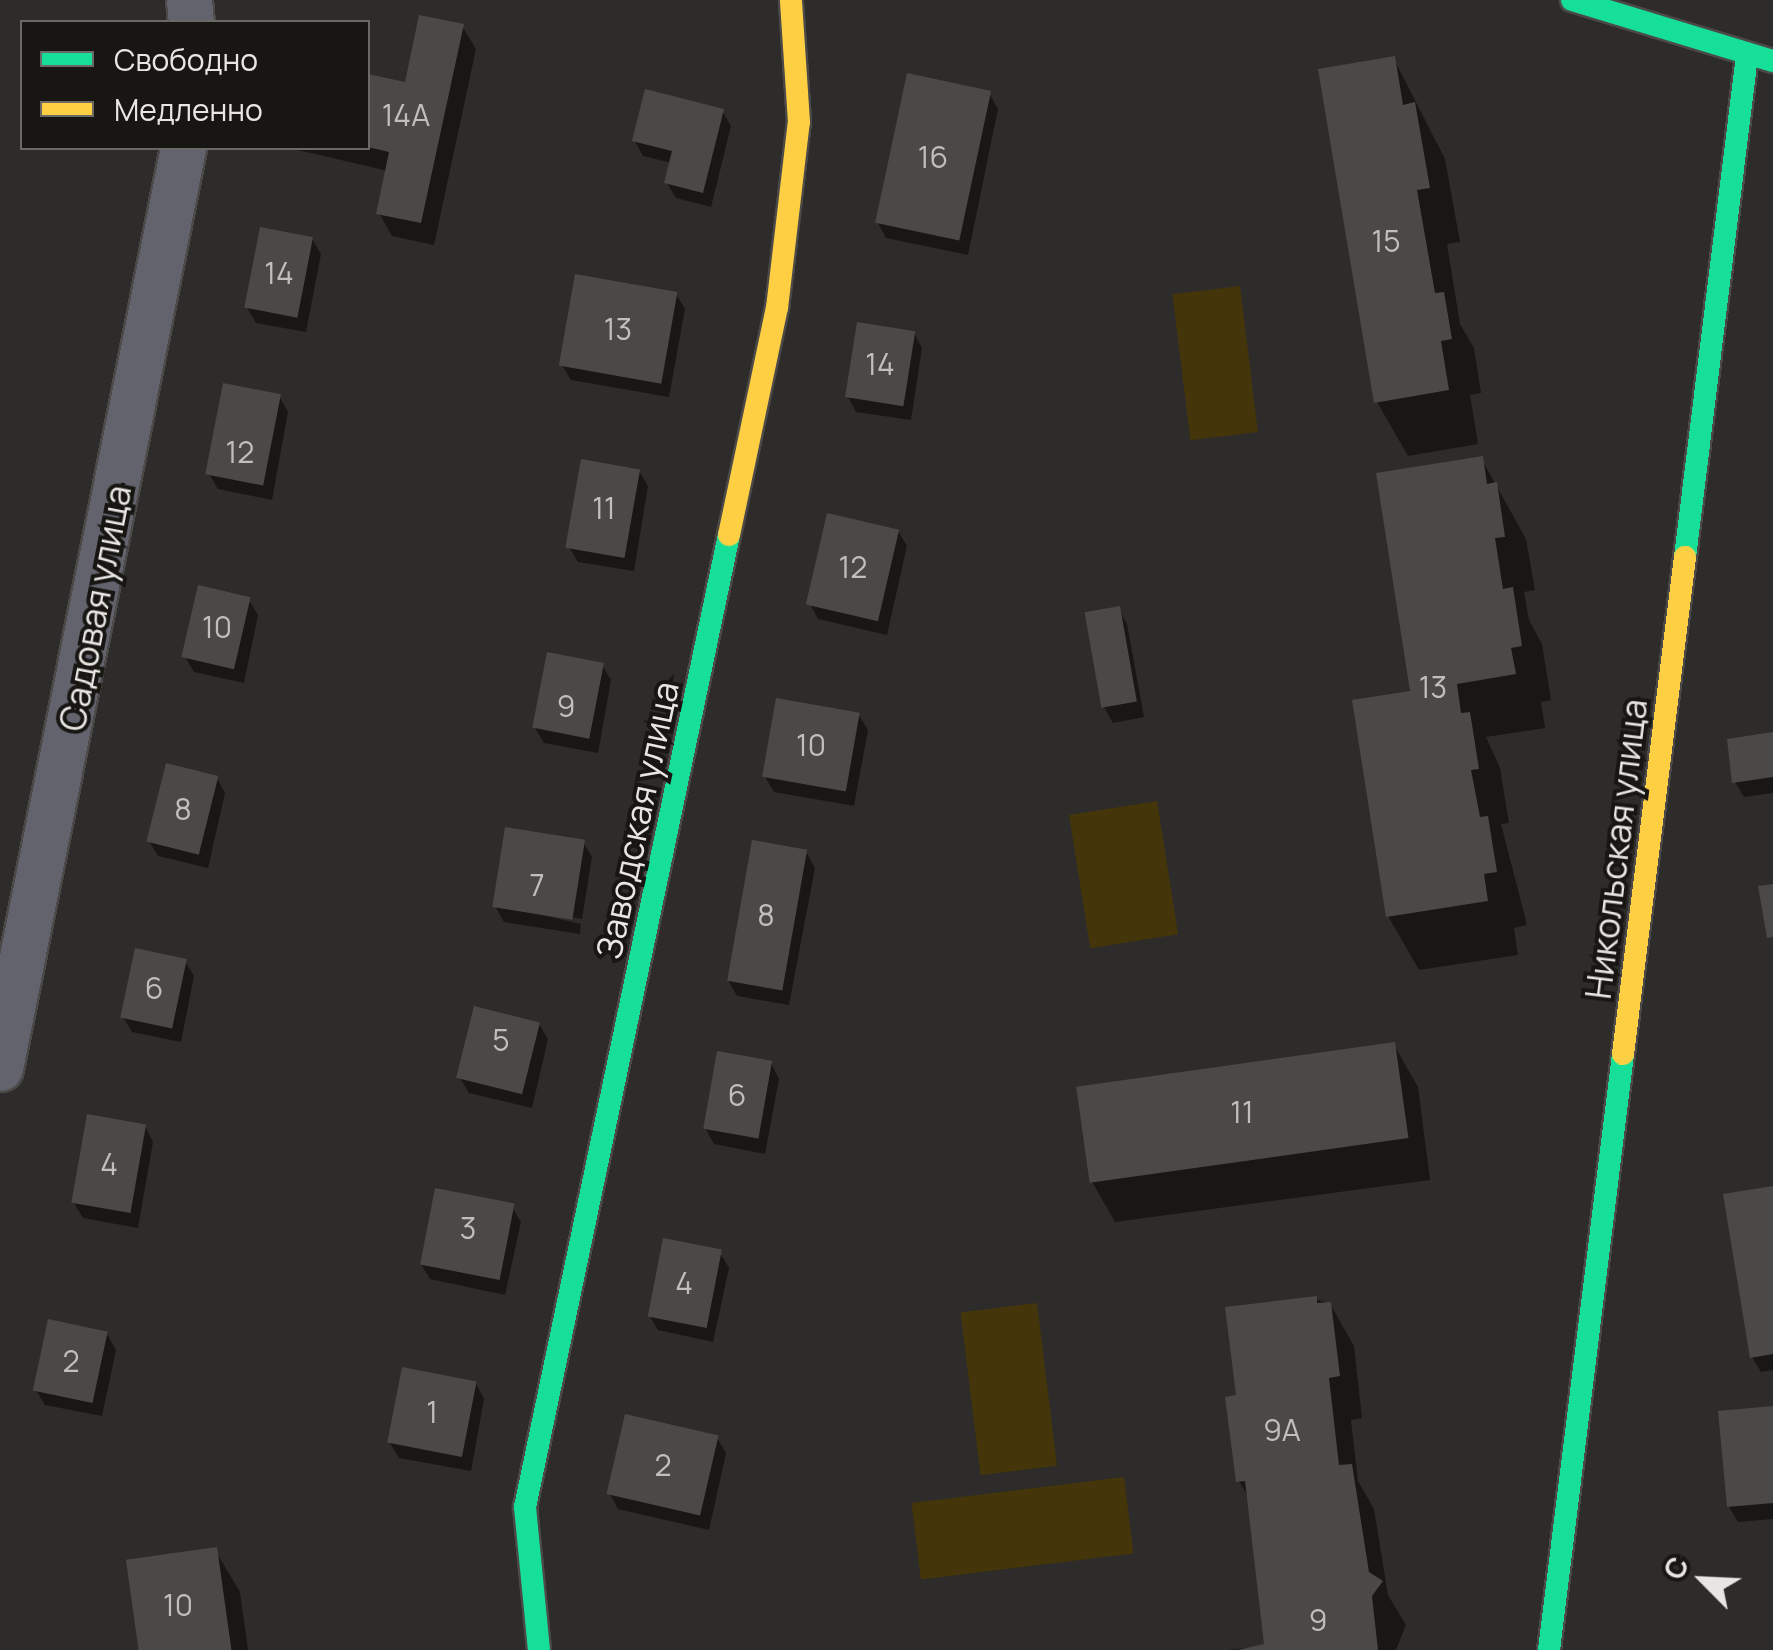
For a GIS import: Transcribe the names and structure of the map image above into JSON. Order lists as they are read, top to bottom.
{
  "streets": {
    "street": ["Садовая улица", "Заводская улица", "Никольская улица"]
  },
  "house_numbers": [
    "14А",
    "16",
    "15",
    "14",
    "13",
    "14",
    "12",
    "11",
    "12",
    "10",
    "13",
    "9",
    "10",
    "8",
    "7",
    "8",
    "6",
    "5",
    "6",
    "11",
    "4",
    "3",
    "4",
    "2",
    "1",
    "9А",
    "2",
    "10",
    "9"
  ],
  "legend": ["Свободно", "Медленно"],
  "north": "top left"
}
